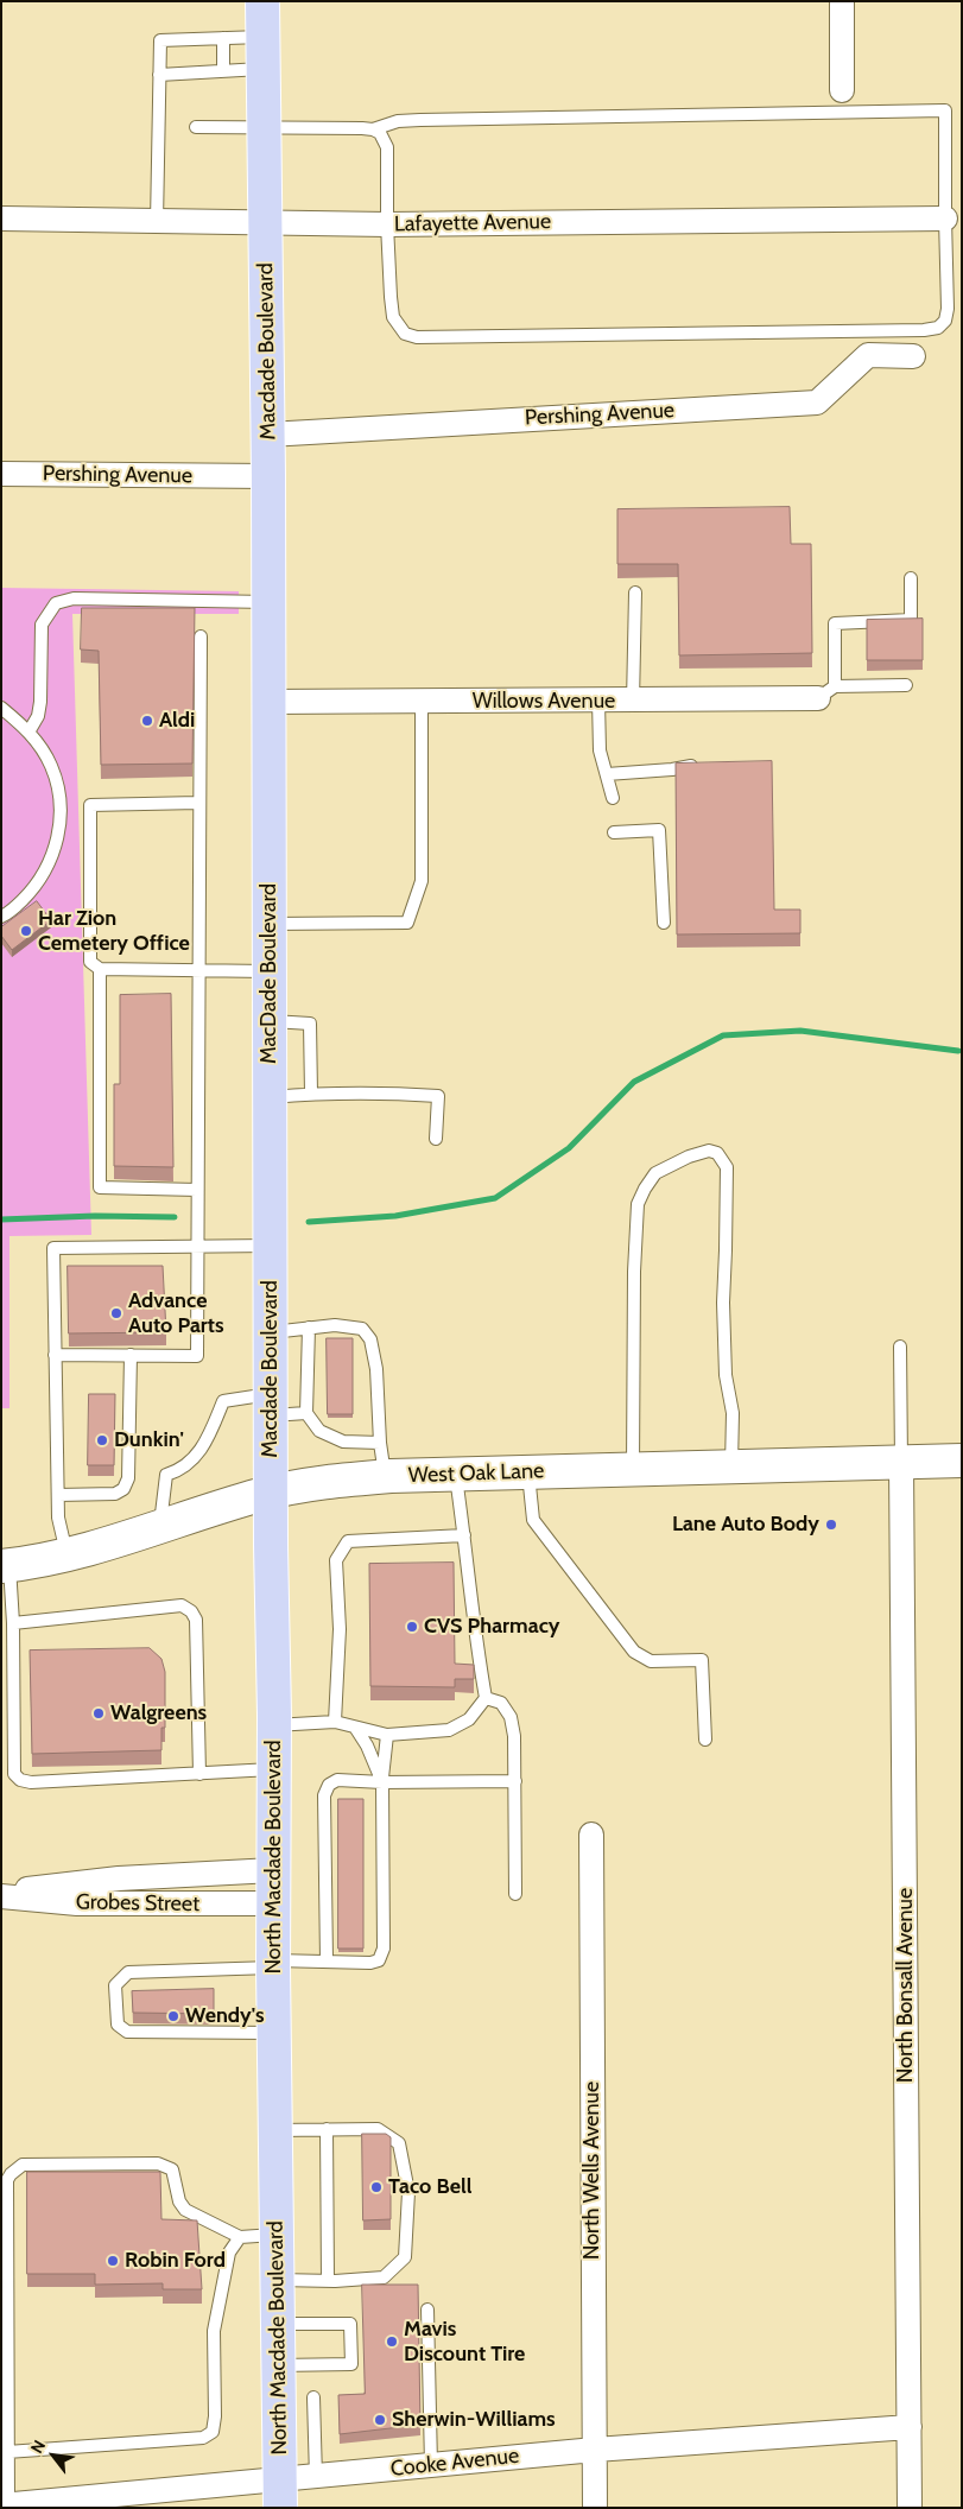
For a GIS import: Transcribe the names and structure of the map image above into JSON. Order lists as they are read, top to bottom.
{
  "streets": {
    "main road": [
      "Macdade Boulevard",
      "MacDade Boulevard",
      "West Oak Lane",
      "North Macdade Boulevard"
    ],
    "street": [
      "Lafayette Avenue",
      "Pershing Avenue",
      "Willows Avenue",
      "Grobes Street",
      "North Bonsall Avenue",
      "North Wells Avenue",
      "Cooke Avenue"
    ]
  },
  "crossings": [
    ["Lafayette Avenue", "Macdade Boulevard"],
    ["Macdade Boulevard", "Pershing Avenue"],
    ["Macdade Boulevard", "Willows Avenue"],
    ["Macdade Boulevard", "MacDade Boulevard"],
    ["Macdade Boulevard", "West Oak Lane"],
    ["Macdade Boulevard", "North Macdade Boulevard"],
    ["Willows Avenue", "MacDade Boulevard"],
    ["West Oak Lane", "North Macdade Boulevard"],
    ["West Oak Lane", "North Bonsall Avenue"],
    ["North Macdade Boulevard", "Grobes Street"],
    ["North Macdade Boulevard", "Cooke Avenue"],
    ["North Bonsall Avenue", "Cooke Avenue"],
    ["North Wells Avenue", "Cooke Avenue"]
  ],
  "places": [
    "Aldi",
    "Har Zion Cemetery Office",
    "Advance Auto Parts",
    "Dunkin'",
    "Lane Auto Body",
    "CVS Pharmacy",
    "Walgreens",
    "Wendy's",
    "Taco Bell",
    "Robin Ford",
    "Mavis Discount Tire",
    "Sherwin-Williams"
  ],
  "north": "top left"
}
